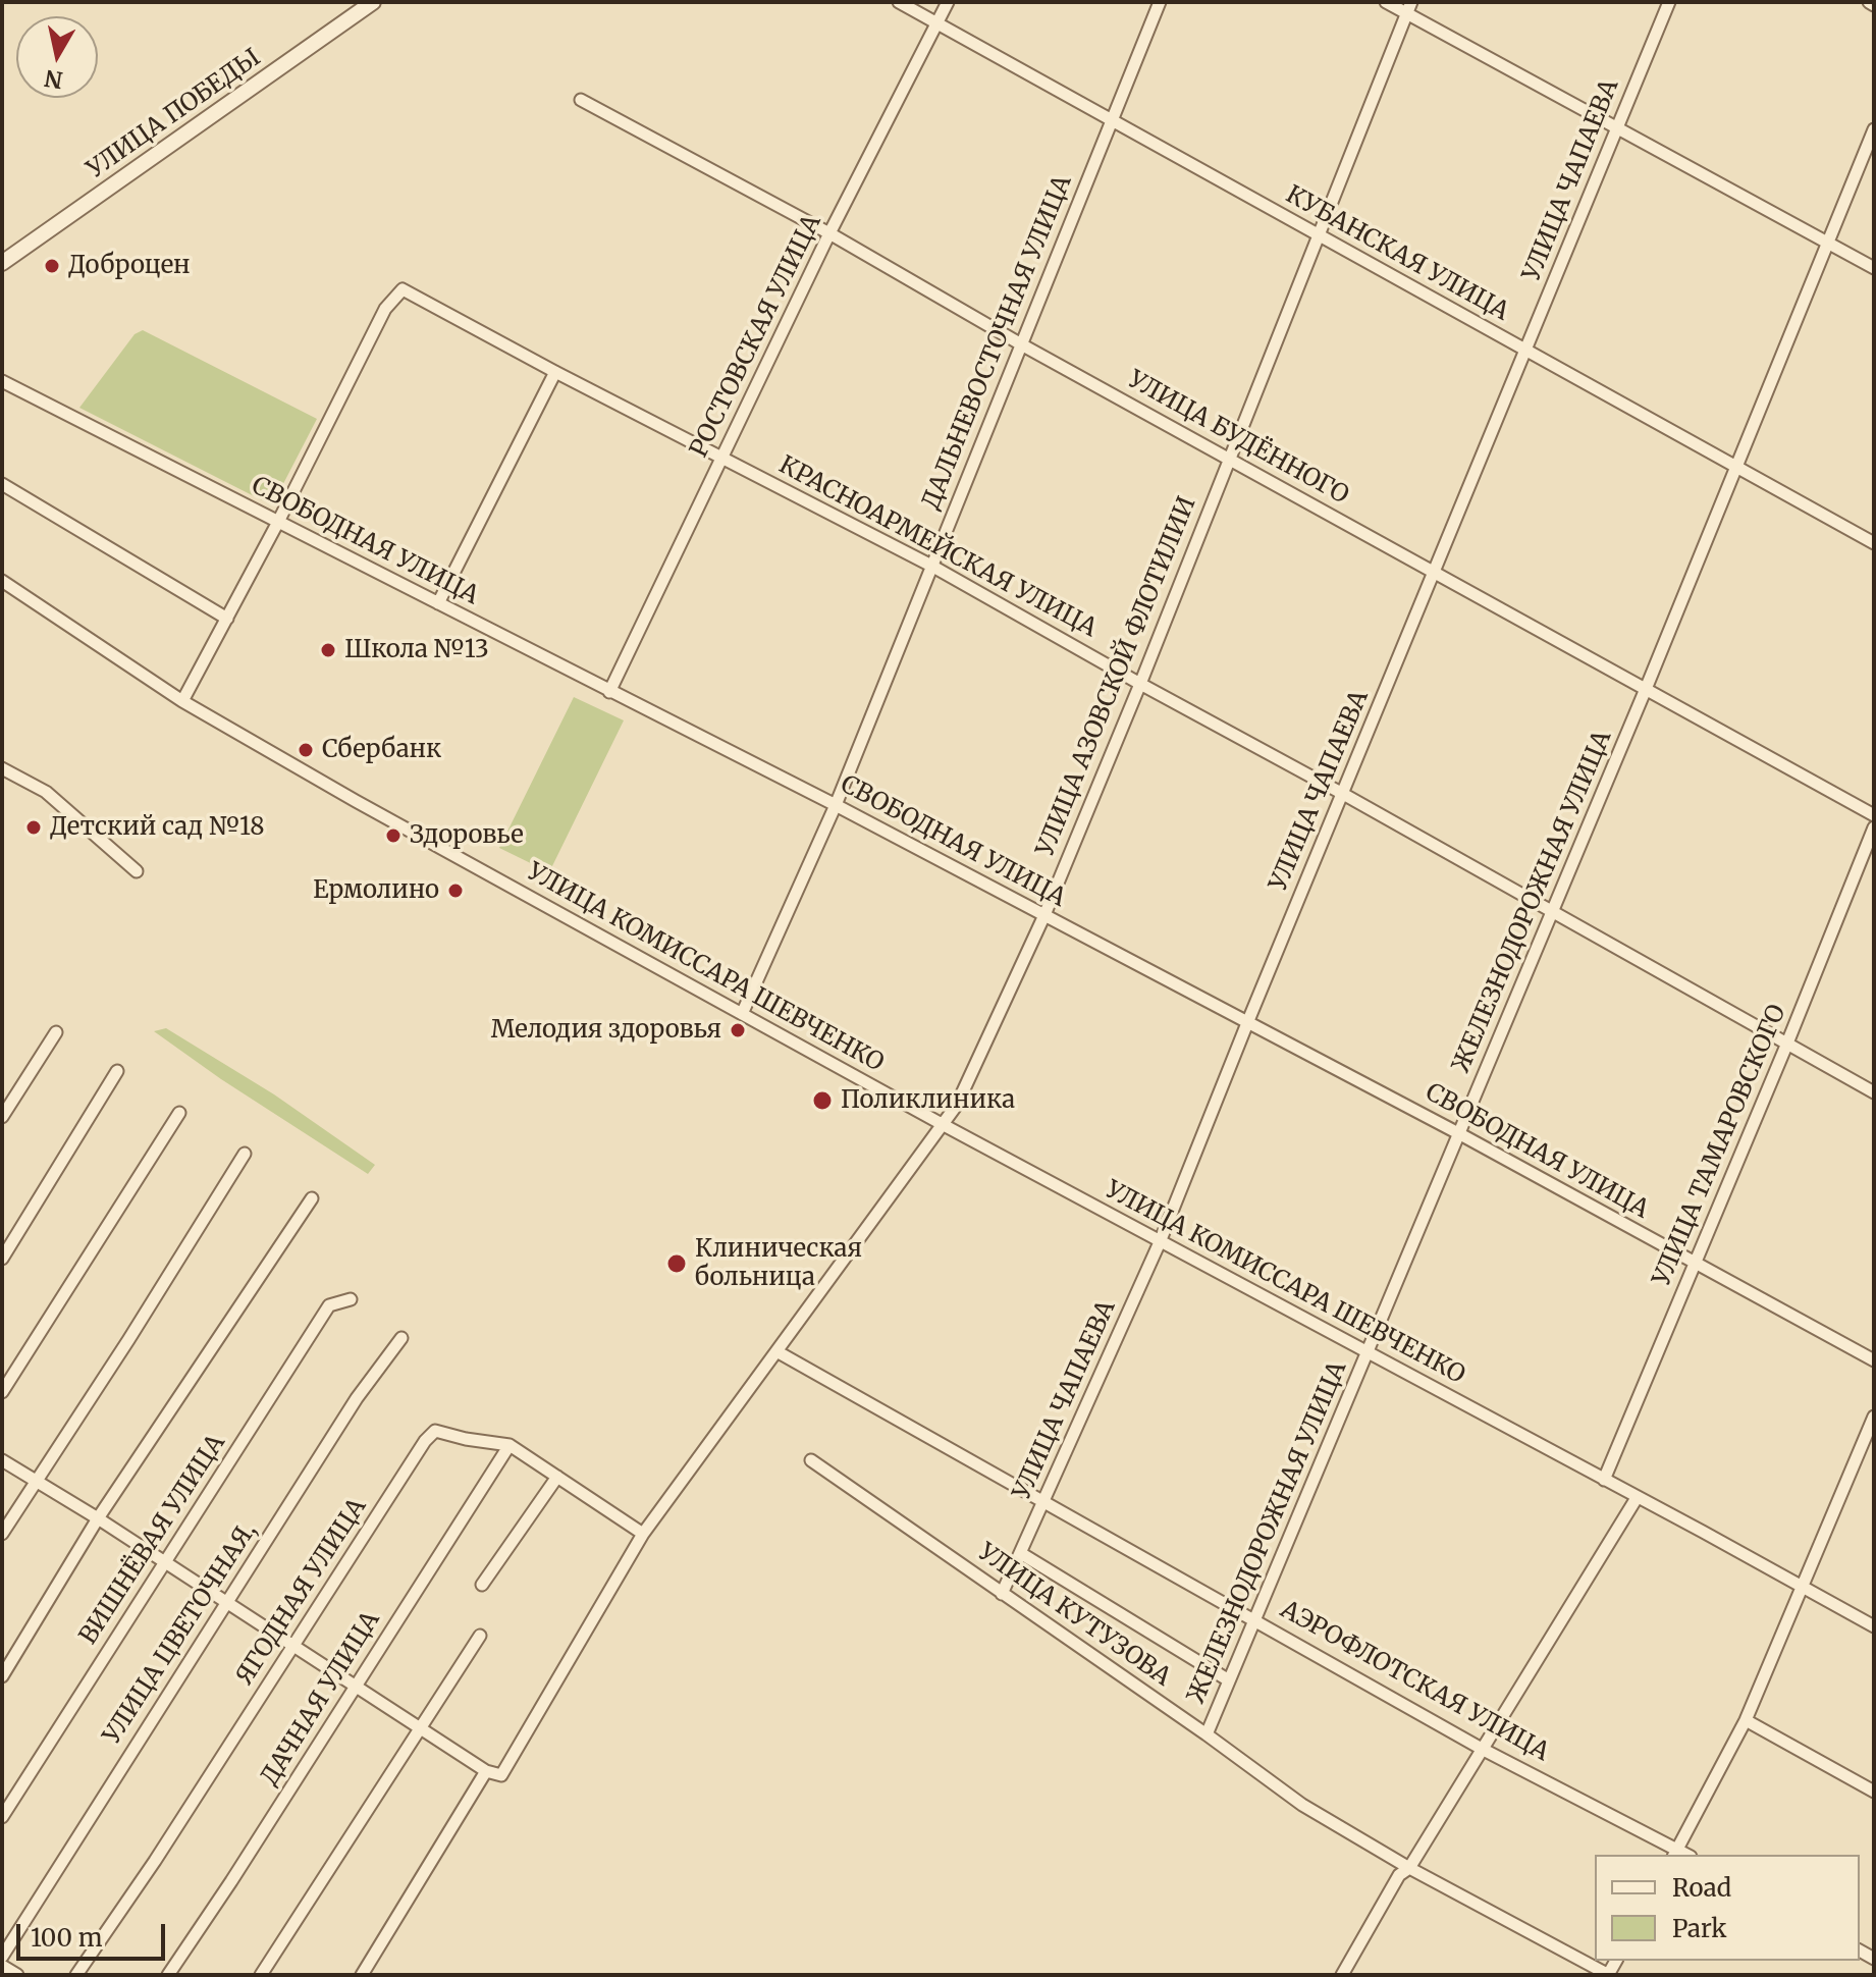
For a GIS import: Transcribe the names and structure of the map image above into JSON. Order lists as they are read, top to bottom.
{
  "streets": {
    "street": [
      "УЛИЦА ПОБЕДЫ",
      "УЛИЦА ЧАПАЕВА",
      "КУБАНСКАЯ УЛИЦА",
      "РОСТОВСКАЯ УЛИЦА",
      "ДАЛЬНЕВОСТОЧНАЯ УЛИЦА",
      "УЛИЦА БУДЁННОГО",
      "СВОБОДНАЯ УЛИЦА",
      "КРАСНОАРМЕЙСКАЯ УЛИЦА",
      "УЛИЦА АЗОВСКОЙ ФЛОТИЛИИ",
      "ЖЕЛЕЗНОДОРОЖНАЯ УЛИЦА",
      "УЛИЦА КОМИССАРА ШЕВЧЕНКО",
      "УЛИЦА ТАМАРОВСКОГО",
      "ВИШНЁВАЯ УЛИЦА",
      "ЯГОДНАЯ УЛИЦА",
      "УЛИЦА КУТУЗОВА",
      "УЛИЦА ЦВЕТОЧНАЯ,",
      "АЭРОФЛОТСКАЯ УЛИЦА",
      "ДАЧНАЯ УЛИЦА"
    ]
  },
  "crossings": [
    ["УЛИЦА ЧАПАЕВА", "КУБАНСКАЯ УЛИЦА"],
    ["УЛИЦА ЧАПАЕВА", "УЛИЦА БУДЁННОГО"],
    ["УЛИЦА ЧАПАЕВА", "СВОБОДНАЯ УЛИЦА"],
    ["УЛИЦА ЧАПАЕВА", "КРАСНОАРМЕЙСКАЯ УЛИЦА"],
    ["УЛИЦА ЧАПАЕВА", "УЛИЦА КОМИССАРА ШЕВЧЕНКО"],
    ["УЛИЦА ЧАПАЕВА", "УЛИЦА КУТУЗОВА"],
    ["УЛИЦА ЧАПАЕВА", "АЭРОФЛОТСКАЯ УЛИЦА"],
    ["КУБАНСКАЯ УЛИЦА", "РОСТОВСКАЯ УЛИЦА"],
    ["КУБАНСКАЯ УЛИЦА", "ДАЛЬНЕВОСТОЧНАЯ УЛИЦА"],
    ["КУБАНСКАЯ УЛИЦА", "УЛИЦА АЗОВСКОЙ ФЛОТИЛИИ"],
    ["КУБАНСКАЯ УЛИЦА", "ЖЕЛЕЗНОДОРОЖНАЯ УЛИЦА"],
    ["РОСТОВСКАЯ УЛИЦА", "УЛИЦА БУДЁННОГО"],
    ["РОСТОВСКАЯ УЛИЦА", "СВОБОДНАЯ УЛИЦА"],
    ["РОСТОВСКАЯ УЛИЦА", "КРАСНОАРМЕЙСКАЯ УЛИЦА"],
    ["ДАЛЬНЕВОСТОЧНАЯ УЛИЦА", "УЛИЦА БУДЁННОГО"],
    ["ДАЛЬНЕВОСТОЧНАЯ УЛИЦА", "СВОБОДНАЯ УЛИЦА"],
    ["ДАЛЬНЕВОСТОЧНАЯ УЛИЦА", "КРАСНОАРМЕЙСКАЯ УЛИЦА"],
    ["ДАЛЬНЕВОСТОЧНАЯ УЛИЦА", "УЛИЦА КОМИССАРА ШЕВЧЕНКО"],
    ["УЛИЦА БУДЁННОГО", "УЛИЦА АЗОВСКОЙ ФЛОТИЛИИ"],
    ["УЛИЦА БУДЁННОГО", "ЖЕЛЕЗНОДОРОЖНАЯ УЛИЦА"],
    ["СВОБОДНАЯ УЛИЦА", "КРАСНОАРМЕЙСКАЯ УЛИЦА"],
    ["СВОБОДНАЯ УЛИЦА", "УЛИЦА АЗОВСКОЙ ФЛОТИЛИИ"],
    ["СВОБОДНАЯ УЛИЦА", "ЖЕЛЕЗНОДОРОЖНАЯ УЛИЦА"],
    ["СВОБОДНАЯ УЛИЦА", "УЛИЦА ТАМАРОВСКОГО"],
    ["КРАСНОАРМЕЙСКАЯ УЛИЦА", "УЛИЦА АЗОВСКОЙ ФЛОТИЛИИ"],
    ["КРАСНОАРМЕЙСКАЯ УЛИЦА", "ЖЕЛЕЗНОДОРОЖНАЯ УЛИЦА"],
    ["КРАСНОАРМЕЙСКАЯ УЛИЦА", "УЛИЦА ТАМАРОВСКОГО"],
    ["УЛИЦА АЗОВСКОЙ ФЛОТИЛИИ", "УЛИЦА КОМИССАРА ШЕВЧЕНКО"],
    ["УЛИЦА АЗОВСКОЙ ФЛОТИЛИИ", "ЯГОДНАЯ УЛИЦА"],
    ["УЛИЦА АЗОВСКОЙ ФЛОТИЛИИ", "АЭРОФЛОТСКАЯ УЛИЦА"],
    ["ЖЕЛЕЗНОДОРОЖНАЯ УЛИЦА", "УЛИЦА КОМИССАРА ШЕВЧЕНКО"],
    ["ЖЕЛЕЗНОДОРОЖНАЯ УЛИЦА", "УЛИЦА КУТУЗОВА"],
    ["ЖЕЛЕЗНОДОРОЖНАЯ УЛИЦА", "АЭРОФЛОТСКАЯ УЛИЦА"],
    ["УЛИЦА КОМИССАРА ШЕВЧЕНКО", "УЛИЦА ТАМАРОВСКОГО"],
    ["ЯГОДНАЯ УЛИЦА", "ДАЧНАЯ УЛИЦА"]
  ],
  "places": [
    "Доброцен",
    "Школа №13",
    "Сбербанк",
    "Детский сад №18",
    "Здоровье",
    "Ермолино",
    "Мелодия здоровья",
    "Поликлиника",
    "Клиническая больница"
  ],
  "legend": ["Road", "Park"],
  "scale_bar": "100 m",
  "north": "bottom"
}
